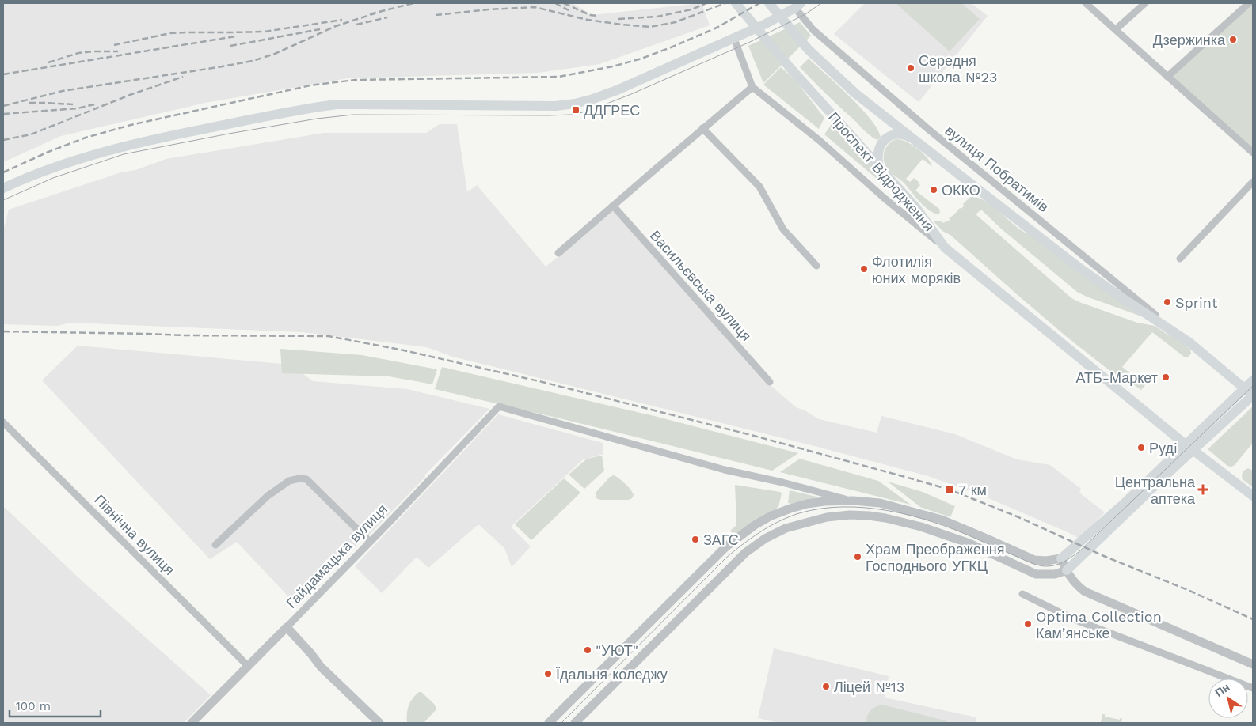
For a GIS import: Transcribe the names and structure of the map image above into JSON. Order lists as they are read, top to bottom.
{
  "streets": {
    "main road": ["Проспект Відродження"],
    "street": [
      "вулиця Побратимів",
      "Васильєвська вулиця",
      "Північна вулиця",
      "Гайдамацька вулиця"
    ]
  },
  "crossings": [
    ["Північна вулиця", "Гайдамацька вулиця"]
  ],
  "places": {
    "other": [
      "Дзержинка",
      "Середня школа №23",
      "ОККО",
      "Флотилія юних моряків",
      "Sprint",
      "АТБ-Маркет",
      "Рудi",
      "ЗАГС",
      "Храм Преображення Господнього УГКЦ",
      "Optima Collection Кам’янське",
      "\"УЮТ\"",
      "Їдальня коледжу",
      "Ліцей №13"
    ],
    "transit": ["ДДГРЕС", "7 км"],
    "health": ["Центральна аптека"]
  },
  "scale_bar": "100 m",
  "north": "top left"
}
